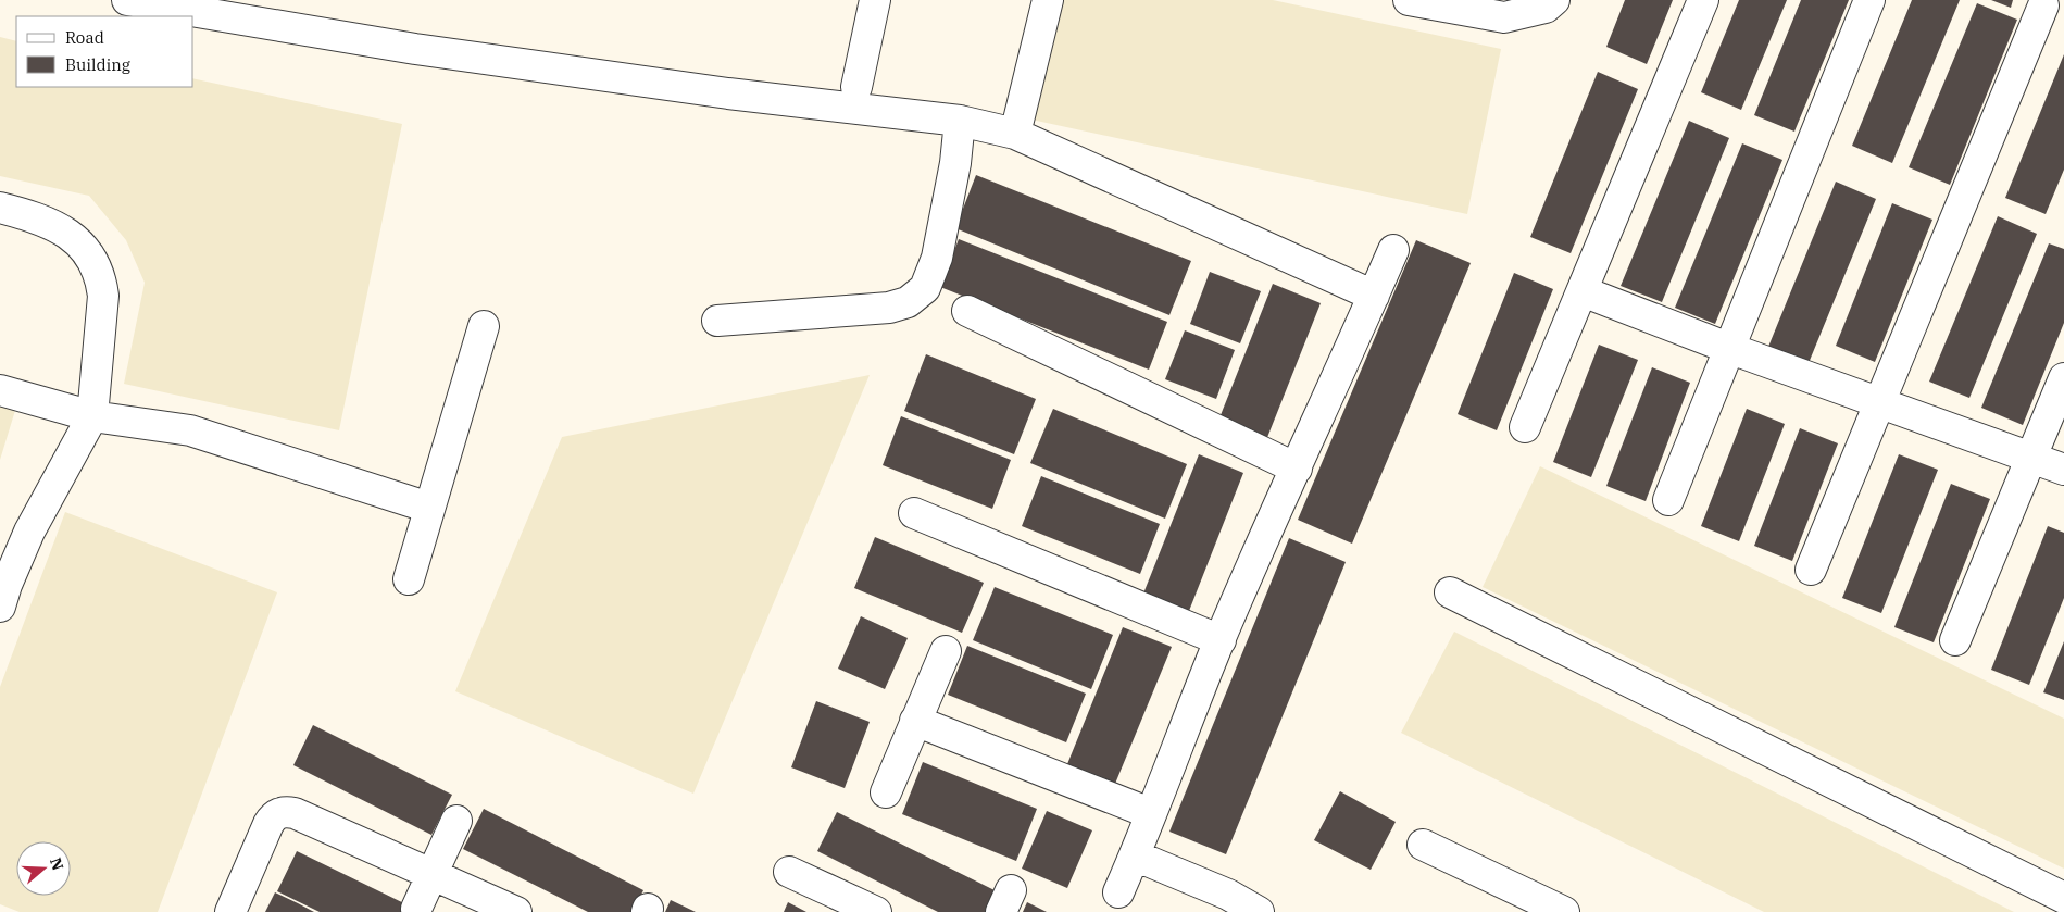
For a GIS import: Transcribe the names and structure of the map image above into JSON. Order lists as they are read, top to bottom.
{
  "legend": ["Road", "Building"],
  "north": "right"
}
